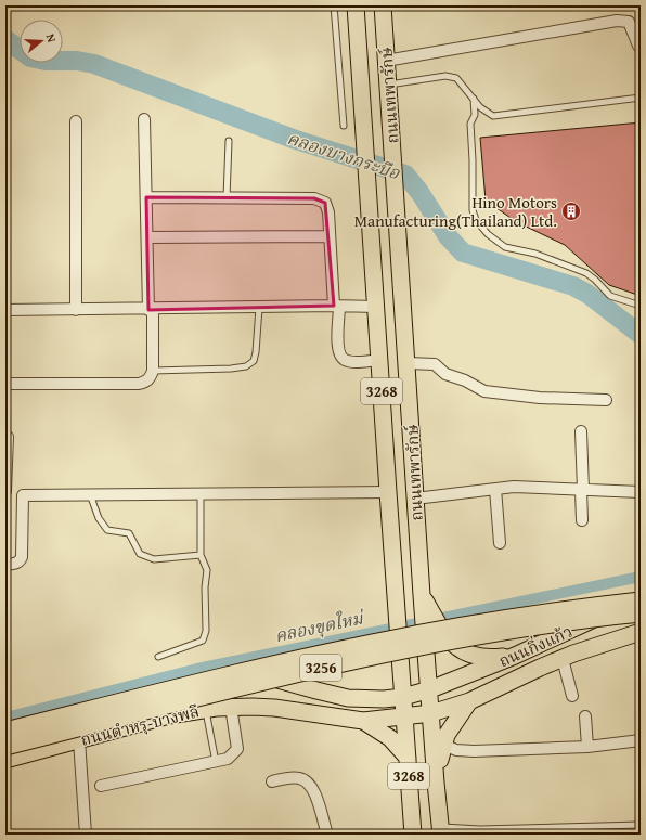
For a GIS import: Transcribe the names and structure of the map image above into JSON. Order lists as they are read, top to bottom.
{
  "streets": {
    "main road": [
      "ถนนเทพารักษ์",
      "3268",
      "ถนนกิ่งแก้ว",
      "3256",
      "ถนนตำหรุ-บางพลี"
    ]
  },
  "crossings": [
    ["ถนนเทพารักษ์", "ถนนกิ่งแก้ว"],
    ["ถนนเทพารักษ์", "ถนนตำหรุ-บางพลี"],
    ["ถนนกิ่งแก้ว", "3256"],
    ["ถนนกิ่งแก้ว", "ถนนตำหรุ-บางพลี"]
  ],
  "water": ["คลองบางกระบือ", "คลองขุดใหม่"],
  "places": {
    "building": ["Hino Motors Manufacturing(Thailand) Ltd."]
  },
  "north": "right"
}
